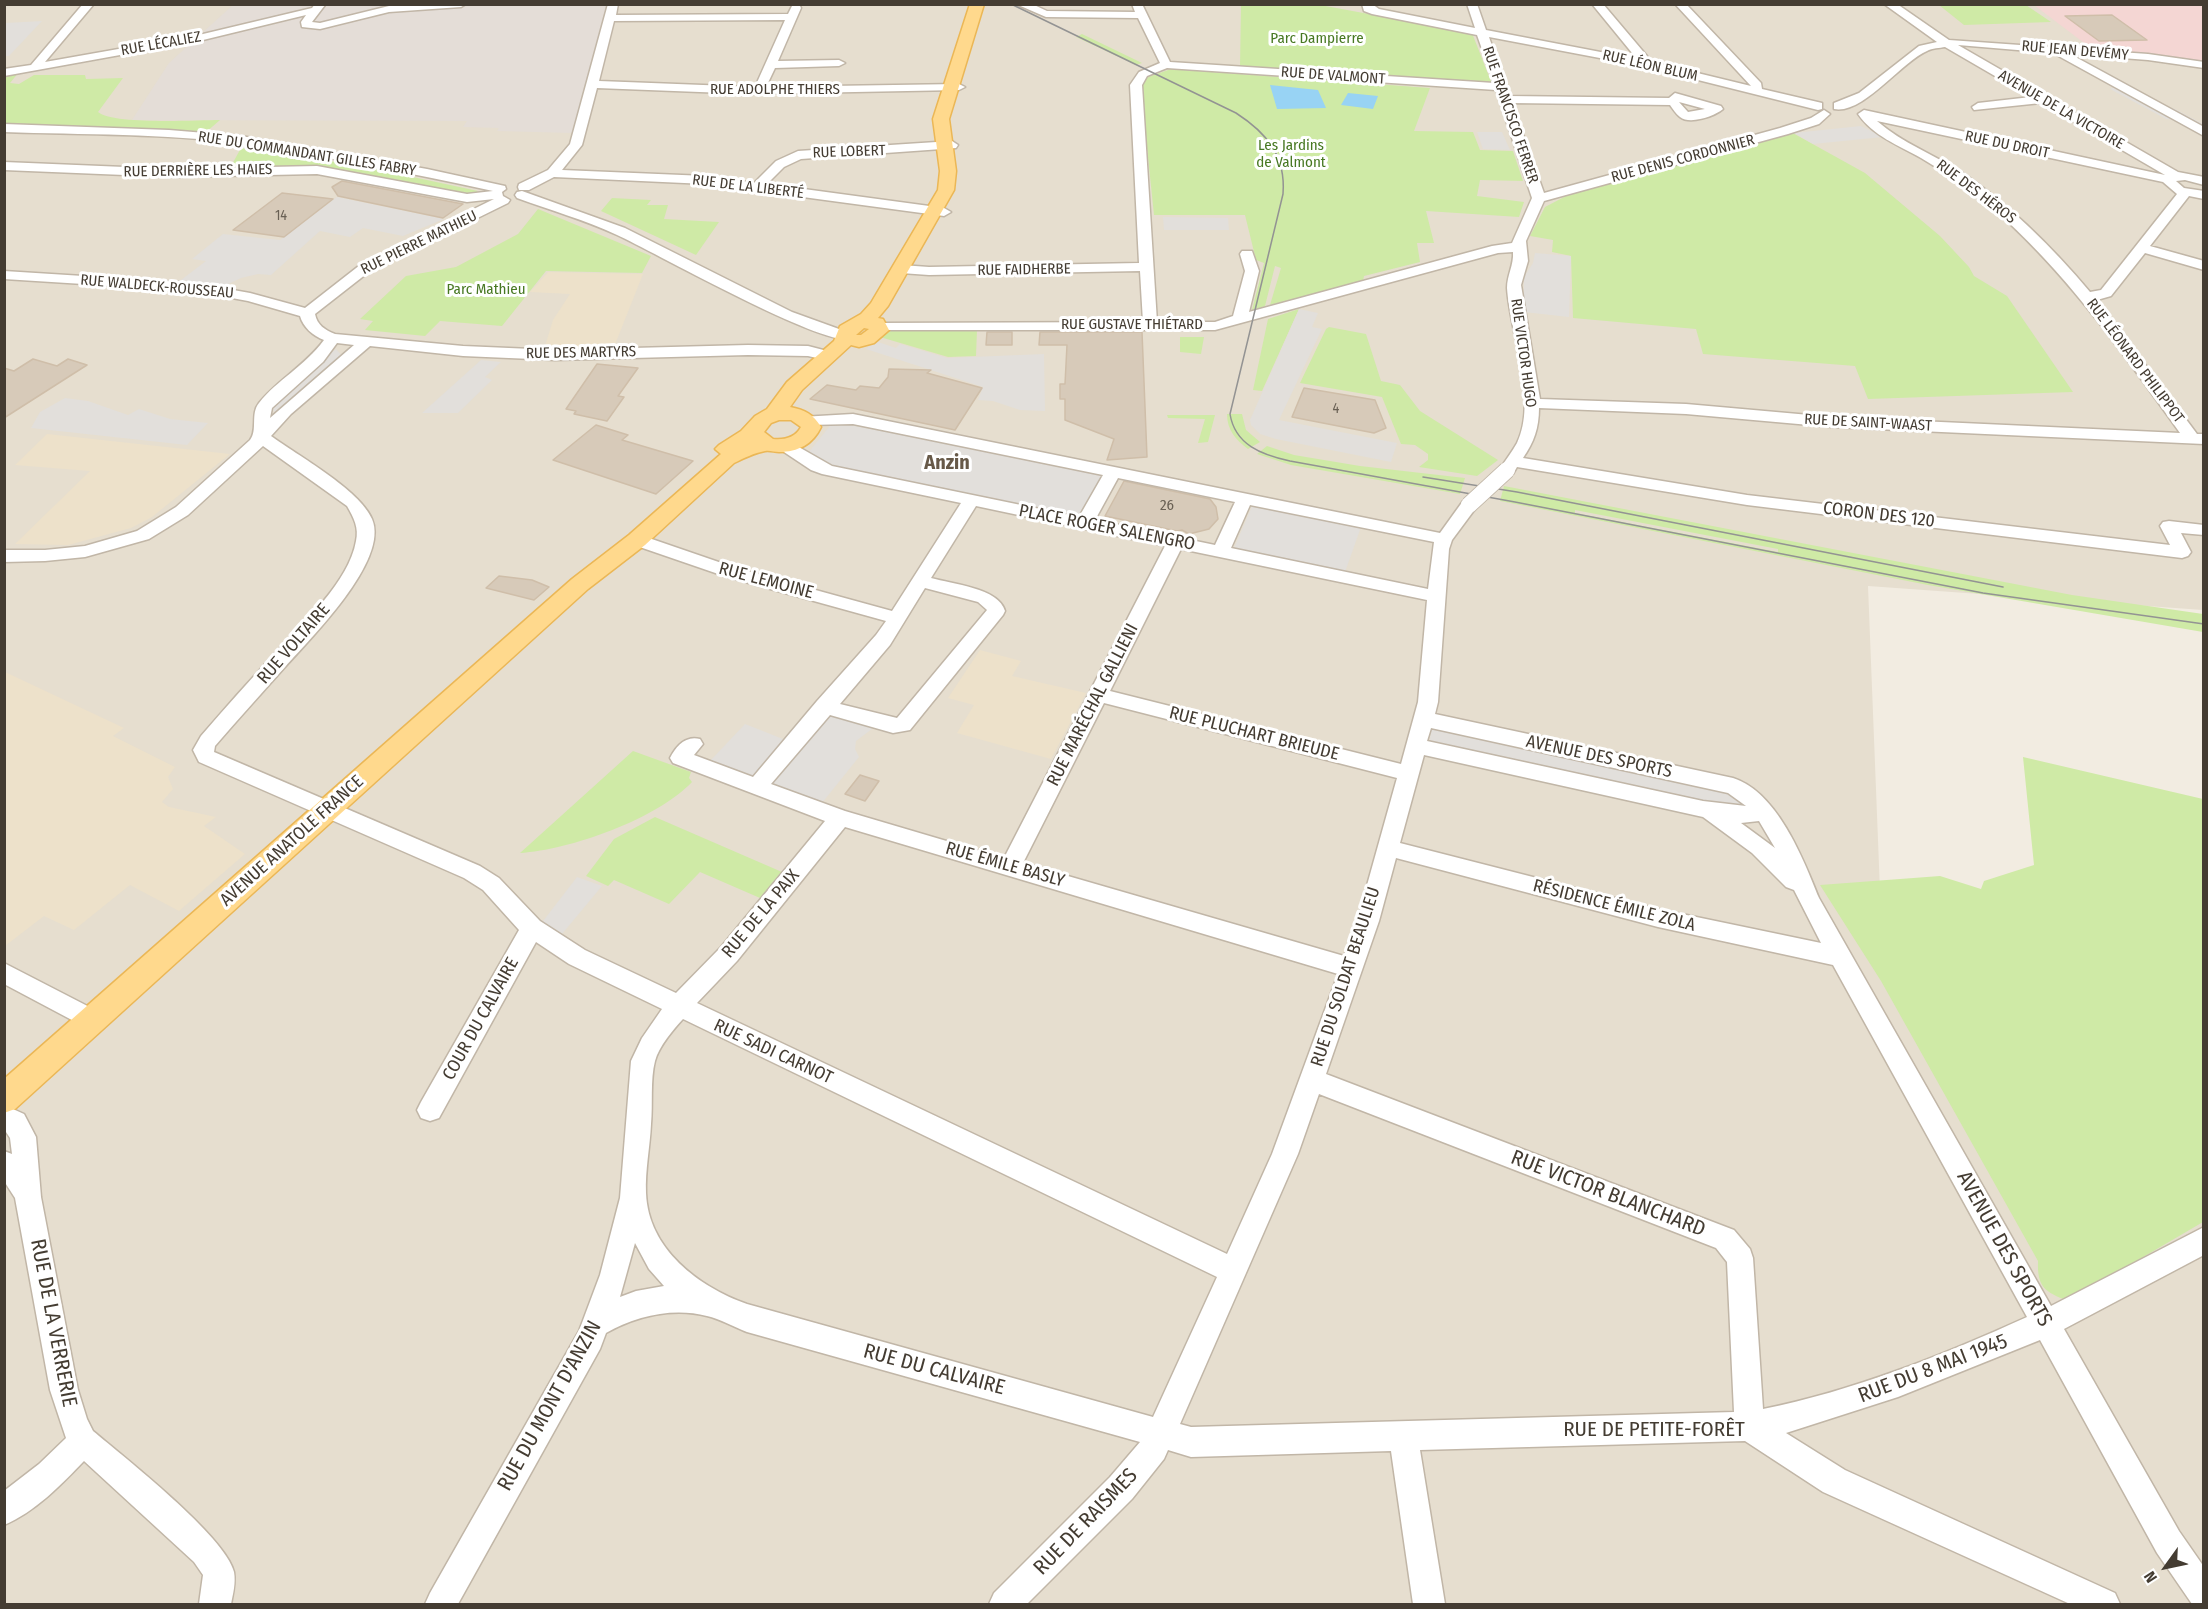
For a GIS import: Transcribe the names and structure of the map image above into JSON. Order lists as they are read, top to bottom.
{
  "streets": {
    "main road": ["AVENUE ANATOLE FRANCE"],
    "street": [
      "RUE LÉCALIEZ",
      "RUE JEAN DEVÉMY",
      "RUE LÉON BLUM",
      "RUE DE VALMONT",
      "RUE ADOLPHE THIERS",
      "AVENUE DE LA VICTOIRE",
      "RUE FRANCISCO FERRER",
      "RUE DU DROIT",
      "RUE LOBERT",
      "RUE DU COMMANDANT GILLES FABRY",
      "RUE DENIS CORDONNIER",
      "RUE DERRIÈRE LES HAIES",
      "RUE DE LA LIBERTÉ",
      "RUE DES HÉROS",
      "RUE PIERRE MATHIEU",
      "RUE FAIDHERBE",
      "RUE WALDECK-ROUSSEAU",
      "RUE GUSTAVE THIÉTARD",
      "RUE DES MARTYRS",
      "RUE VICTOR HUGO",
      "RUE LÉONARD PHILIPPOT",
      "RUE DE SAINT-WAAST",
      "CORON DES 120",
      "PLACE ROGER SALENGRO",
      "RUE LEMOINE",
      "RUE VOLTAIRE",
      "RUE MARÉCHAL GALLIENI",
      "RUE PLUCHART BRIEUDE",
      "AVENUE DES SPORTS",
      "RUE ÉMILE BASLY",
      "RÉSIDENCE ÉMILE ZOLA",
      "RUE DE LA PAIX",
      "RUE DU SOLDAT BEAULIEU",
      "COUR DU CALVAIRE",
      "RUE SADI CARNOT",
      "RUE VICTOR BLANCHARD",
      "RUE DE LA VERRERIE",
      "RUE DU 8 MAI 1945",
      "RUE DU CALVAIRE",
      "RUE DU MONT D'ANZIN",
      "RUE DE PETITE-FORÊT",
      "RUE DE RAISMES"
    ]
  },
  "crossings": [
    ["RUE JEAN DEVÉMY", "AVENUE DE LA VICTOIRE"],
    ["RUE JEAN DEVÉMY", "RUE DU DROIT"],
    ["RUE LÉON BLUM", "RUE FRANCISCO FERRER"],
    ["RUE LÉON BLUM", "RUE DENIS CORDONNIER"],
    ["RUE DE VALMONT", "RUE FRANCISCO FERRER"],
    ["RUE ADOLPHE THIERS", "AVENUE ANATOLE FRANCE"],
    ["AVENUE DE LA VICTOIRE", "RUE DU DROIT"],
    ["RUE FRANCISCO FERRER", "RUE DENIS CORDONNIER"],
    ["RUE FRANCISCO FERRER", "RUE VICTOR HUGO"],
    ["RUE DU DROIT", "RUE DES HÉROS"],
    ["RUE LOBERT", "RUE DE LA LIBERTÉ"],
    ["RUE LOBERT", "AVENUE ANATOLE FRANCE"],
    ["RUE DU COMMANDANT GILLES FABRY", "RUE DERRIÈRE LES HAIES"],
    ["RUE DU COMMANDANT GILLES FABRY", "RUE PIERRE MATHIEU"],
    ["RUE DENIS CORDONNIER", "RUE VICTOR HUGO"],
    ["RUE DERRIÈRE LES HAIES", "RUE PIERRE MATHIEU"],
    ["RUE DE LA LIBERTÉ", "AVENUE ANATOLE FRANCE"],
    ["RUE DES HÉROS", "RUE LÉONARD PHILIPPOT"],
    ["RUE PIERRE MATHIEU", "RUE WALDECK-ROUSSEAU"],
    ["RUE FAIDHERBE", "AVENUE ANATOLE FRANCE"],
    ["RUE WALDECK-ROUSSEAU", "RUE DES MARTYRS"],
    ["RUE GUSTAVE THIÉTARD", "RUE VICTOR HUGO"],
    ["RUE GUSTAVE THIÉTARD", "AVENUE ANATOLE FRANCE"],
    ["RUE DES MARTYRS", "AVENUE ANATOLE FRANCE"],
    ["RUE VICTOR HUGO", "RUE DE SAINT-WAAST"],
    ["RUE VICTOR HUGO", "CORON DES 120"],
    ["RUE VICTOR HUGO", "RUE DU SOLDAT BEAULIEU"],
    ["RUE LÉONARD PHILIPPOT", "RUE DE SAINT-WAAST"],
    ["PLACE ROGER SALENGRO", "RUE MARÉCHAL GALLIENI"],
    ["PLACE ROGER SALENGRO", "AVENUE ANATOLE FRANCE"],
    ["PLACE ROGER SALENGRO", "RUE DU SOLDAT BEAULIEU"],
    ["RUE LEMOINE", "AVENUE ANATOLE FRANCE"],
    ["RUE VOLTAIRE", "AVENUE ANATOLE FRANCE"],
    ["RUE VOLTAIRE", "RUE SADI CARNOT"],
    ["RUE MARÉCHAL GALLIENI", "RUE PLUCHART BRIEUDE"],
    ["RUE MARÉCHAL GALLIENI", "RUE ÉMILE BASLY"],
    ["RUE PLUCHART BRIEUDE", "RUE DU SOLDAT BEAULIEU"],
    ["AVENUE DES SPORTS", "RÉSIDENCE ÉMILE ZOLA"],
    ["AVENUE DES SPORTS", "RUE DU SOLDAT BEAULIEU"],
    ["AVENUE DES SPORTS", "RUE DU 8 MAI 1945"],
    ["AVENUE ANATOLE FRANCE", "RUE SADI CARNOT"],
    ["RUE ÉMILE BASLY", "RUE DE LA PAIX"],
    ["RUE ÉMILE BASLY", "RUE DU SOLDAT BEAULIEU"],
    ["RÉSIDENCE ÉMILE ZOLA", "RUE DU SOLDAT BEAULIEU"],
    ["RUE DE LA PAIX", "RUE SADI CARNOT"],
    ["RUE DE LA PAIX", "RUE DU CALVAIRE"],
    ["RUE DU SOLDAT BEAULIEU", "RUE SADI CARNOT"],
    ["RUE DU SOLDAT BEAULIEU", "RUE VICTOR BLANCHARD"],
    ["RUE DU SOLDAT BEAULIEU", "RUE DU CALVAIRE"],
    ["RUE DU SOLDAT BEAULIEU", "RUE DE PETITE-FORÊT"],
    ["RUE DU SOLDAT BEAULIEU", "RUE DE RAISMES"],
    ["COUR DU CALVAIRE", "RUE SADI CARNOT"],
    ["RUE SADI CARNOT", "RUE DU CALVAIRE"],
    ["RUE VICTOR BLANCHARD", "RUE DU 8 MAI 1945"],
    ["RUE VICTOR BLANCHARD", "RUE DE PETITE-FORÊT"],
    ["RUE DU 8 MAI 1945", "RUE DE PETITE-FORÊT"],
    ["RUE DU CALVAIRE", "RUE DU MONT D'ANZIN"],
    ["RUE DU CALVAIRE", "RUE DE PETITE-FORÊT"],
    ["RUE DU CALVAIRE", "RUE DE RAISMES"],
    ["RUE DE PETITE-FORÊT", "RUE DE RAISMES"]
  ],
  "districts": ["Anzin"],
  "parks": ["Parc Dampierre", "Les Jardins de Valmont", "Parc Mathieu"],
  "house_numbers": ["14", "4", "26"],
  "north": "bottom left"
}
